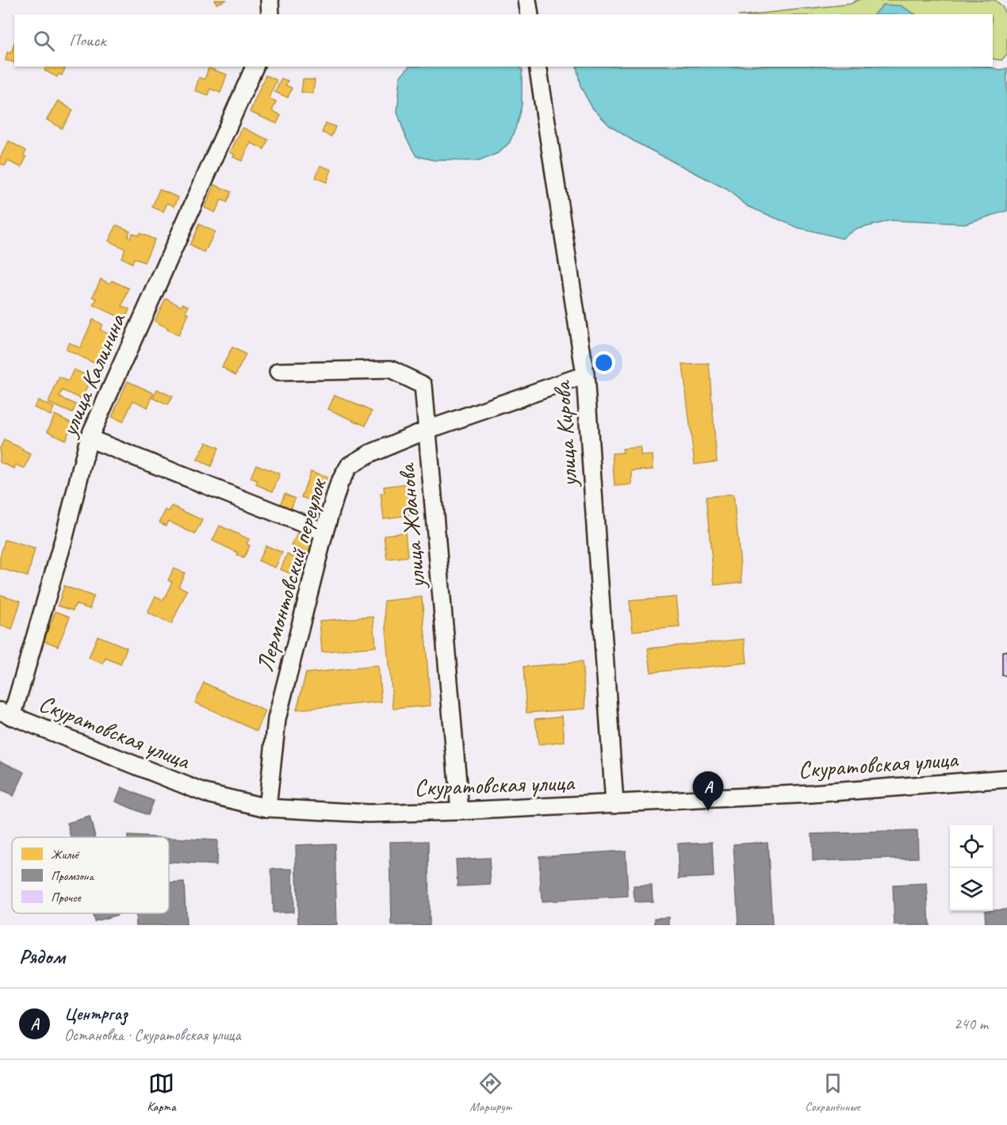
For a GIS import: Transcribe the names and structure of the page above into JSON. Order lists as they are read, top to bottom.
{
  "streets": {
    "street": [
      "улица Калинина",
      "улица Кирова",
      "улица Жданова",
      "Лермонтовский переулок",
      "Скуратовская улица"
    ]
  },
  "crossings": [
    ["улица Калинина", "Скуратовская улица"],
    ["улица Кирова", "Лермонтовский переулок"],
    ["улица Кирова", "Скуратовская улица"],
    ["улица Жданова", "Лермонтовский переулок"],
    ["улица Жданова", "Скуратовская улица"],
    ["Лермонтовский переулок", "Скуратовская улица"]
  ],
  "legend": ["Жильё", "Промзона", "Прочее"],
  "page": {
    "search": "Поиск",
    "pins": "A",
    "heading": "Рядом",
    "list": [
      {
        "mark": "A",
        "name": "Центргаз",
        "note": "Остановка · Скуратовская улица",
        "value": "240 m"
      }
    ],
    "nav": ["Карта", "Маршрут", "Сохранённые"]
  }
}
